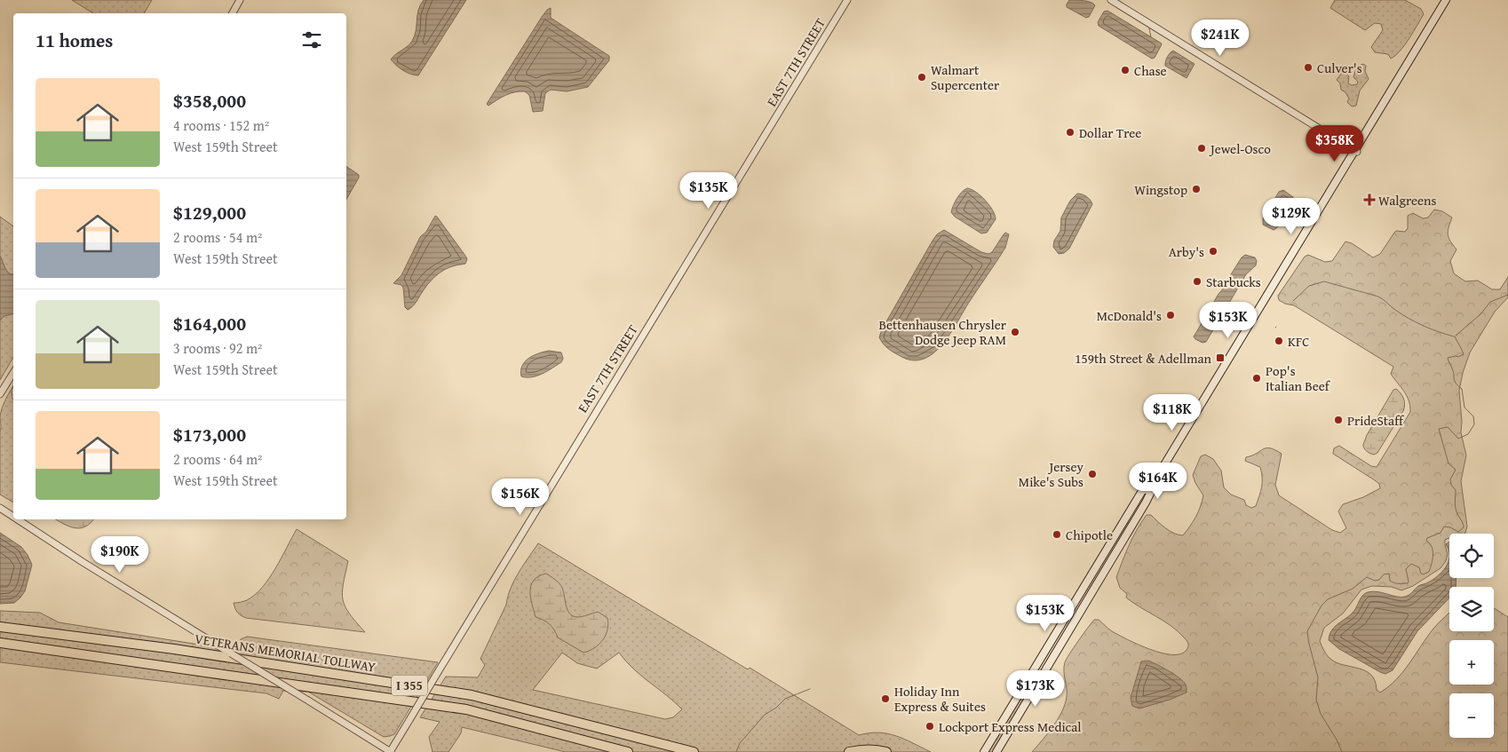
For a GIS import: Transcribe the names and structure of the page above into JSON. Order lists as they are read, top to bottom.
{
  "streets": {
    "highway": ["VETERANS MEMORIAL TOLLWAY", "I 355"],
    "street": ["EAST 7TH STREET"]
  },
  "places": {
    "other": [
      "Culver's",
      "Chase",
      "Walmart Supercenter",
      "Dollar Tree",
      "Jewel-Osco",
      "Wingstop",
      "Arby's",
      "Starbucks",
      "McDonald's",
      "Bettenhausen Chrysler Dodge Jeep RAM",
      "KFC",
      "Pop's Italian Beef",
      "PrideStaff",
      "Jersey Mike's Subs",
      "Chipotle",
      "Holiday Inn Express & Suites",
      "Lockport Express Medical"
    ],
    "health": ["Walgreens"],
    "transit": ["159th Street & Adellman"]
  },
  "page": {
    "heading": "11 homes",
    "price": [
      "$241K",
      "$358K",
      "$135K",
      "$129K",
      "$153K",
      "$118K",
      "$164K",
      "$156K",
      "$190K",
      "$153K",
      "$173K"
    ],
    "list": [
      {
        "name": "$358,000",
        "note": "4 rooms · 152 m² · West 159th Street"
      },
      {
        "name": "$129,000",
        "note": "2 rooms · 54 m² · West 159th Street"
      },
      {
        "name": "$164,000",
        "note": "3 rooms · 92 m² · West 159th Street"
      },
      {
        "name": "$173,000",
        "note": "2 rooms · 64 m² · West 159th Street"
      }
    ],
    "map_buttons": ["+", "−"]
  }
}
